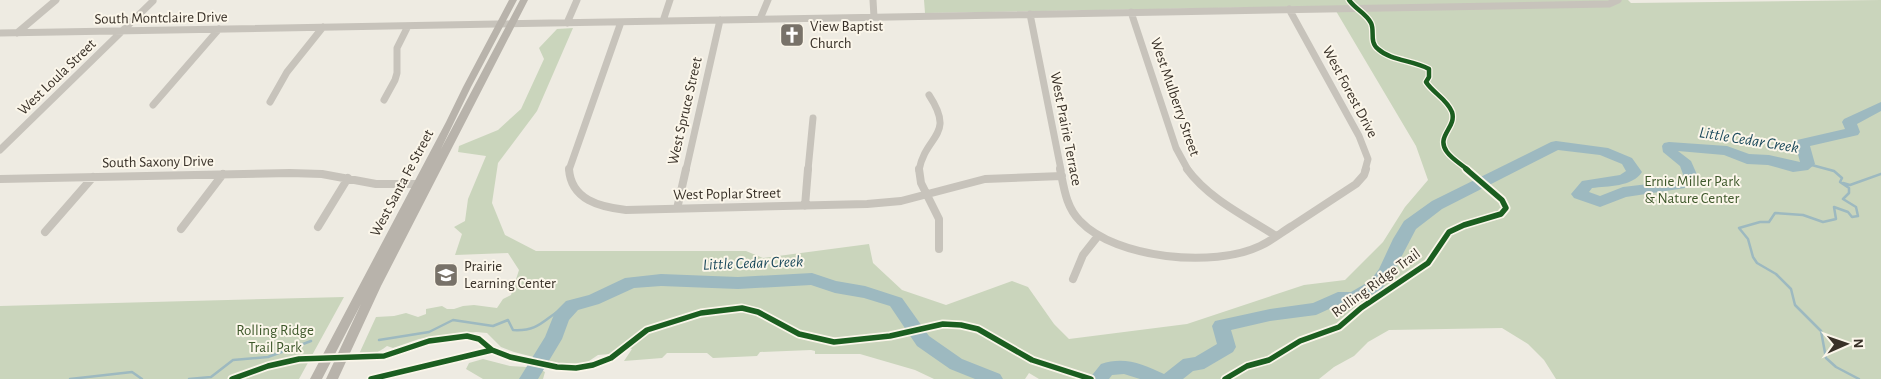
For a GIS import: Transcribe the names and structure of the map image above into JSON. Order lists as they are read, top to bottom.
{
  "streets": {
    "street": [
      "South Montclaire Drive",
      "West Loula Street",
      "West Forest Drive",
      "West Mulberry Street",
      "West Spruce Street",
      "West Prairie Terrace",
      "South Saxony Drive",
      "West Santa Fe Street",
      "West Poplar Street"
    ],
    "cycle path": ["Rolling Ridge Trail"]
  },
  "crossings": [
    ["South Montclaire Drive", "West Loula Street"],
    ["South Montclaire Drive", "West Forest Drive"],
    ["South Montclaire Drive", "West Mulberry Street"],
    ["South Montclaire Drive", "West Spruce Street"],
    ["South Montclaire Drive", "West Prairie Terrace"],
    ["South Montclaire Drive", "West Santa Fe Street"],
    ["South Montclaire Drive", "West Poplar Street"],
    ["West Forest Drive", "West Mulberry Street"],
    ["West Forest Drive", "West Prairie Terrace"],
    ["West Mulberry Street", "West Prairie Terrace"],
    ["West Spruce Street", "West Poplar Street"],
    ["West Prairie Terrace", "West Poplar Street"],
    ["South Saxony Drive", "West Santa Fe Street"]
  ],
  "water": ["Little Cedar Creek"],
  "parks": ["Ernie Miller Park & Nature Center", "Rolling Ridge Trail Park"],
  "places": {
    "church": ["View Baptist Church"],
    "school or university": ["Prairie Learning Center"]
  },
  "north": "right"
}
